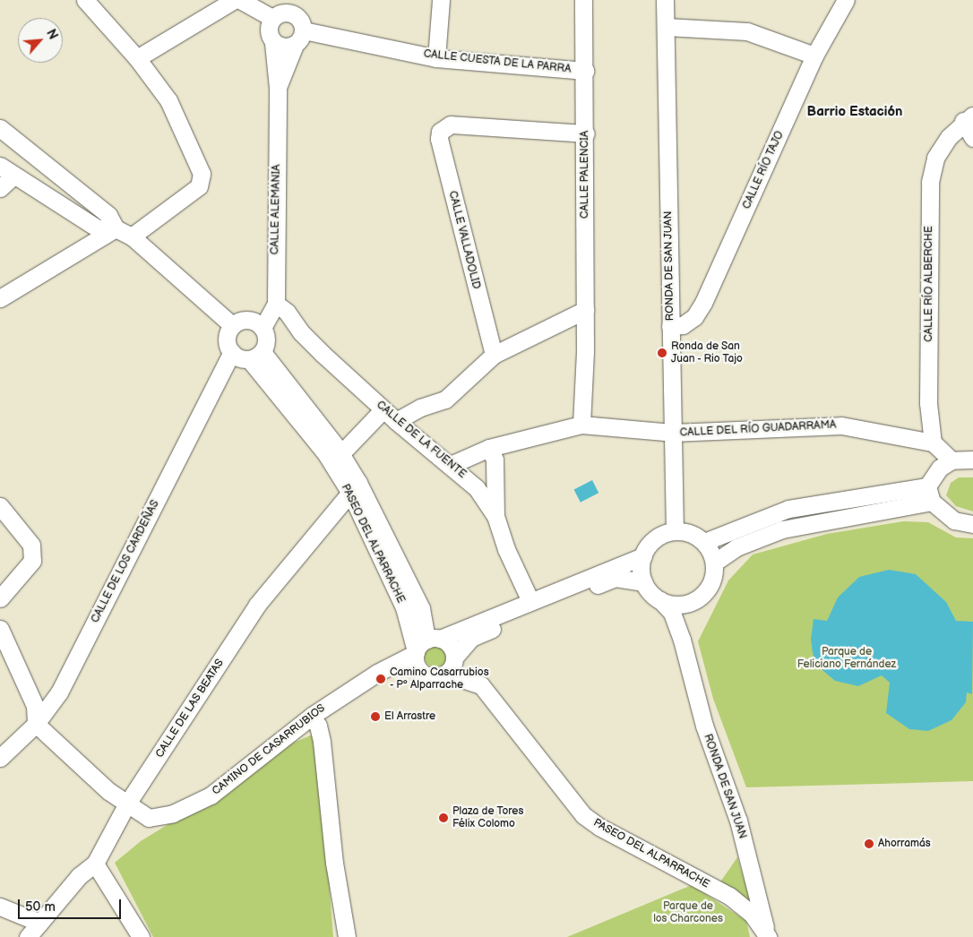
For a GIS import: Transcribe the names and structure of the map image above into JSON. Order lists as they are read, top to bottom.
{
  "streets": {
    "street": [
      "CALLE CUESTA DE LA PARRA",
      "CALLE RÍO TAJO",
      "CALLE PALENCIA",
      "CALLE ALEMANIA",
      "CALLE VALLADOLID",
      "RONDA DE SAN JUAN",
      "CALLE RÍO ALBERCHE",
      "CALLE DEL RÍO GUADARRAMA",
      "CALLE DE LA FUENTE",
      "PASEO DEL ALPARRACHE",
      "CALLE DE LOS CARDEÑAS",
      "CALLE DE LAS BEATAS",
      "CAMINO DE CASARRUBIOS"
    ]
  },
  "crossings": [
    ["CALLE CUESTA DE LA PARRA", "CALLE PALENCIA"],
    ["CALLE CUESTA DE LA PARRA", "CALLE ALEMANIA"],
    ["CALLE RÍO TAJO", "RONDA DE SAN JUAN"],
    ["CALLE PALENCIA", "CALLE VALLADOLID"],
    ["CALLE PALENCIA", "CALLE DEL RÍO GUADARRAMA"],
    ["CALLE ALEMANIA", "CALLE DE LA FUENTE"],
    ["CALLE ALEMANIA", "PASEO DEL ALPARRACHE"],
    ["CALLE ALEMANIA", "CALLE DE LOS CARDEÑAS"],
    ["RONDA DE SAN JUAN", "CALLE DEL RÍO GUADARRAMA"],
    ["RONDA DE SAN JUAN", "PASEO DEL ALPARRACHE"],
    ["RONDA DE SAN JUAN", "CAMINO DE CASARRUBIOS"],
    ["CALLE RÍO ALBERCHE", "CALLE DEL RÍO GUADARRAMA"],
    ["CALLE DEL RÍO GUADARRAMA", "CALLE DE LA FUENTE"],
    ["CALLE DE LA FUENTE", "CAMINO DE CASARRUBIOS"],
    ["PASEO DEL ALPARRACHE", "CALLE DE LOS CARDEÑAS"],
    ["PASEO DEL ALPARRACHE", "CALLE DE LAS BEATAS"],
    ["PASEO DEL ALPARRACHE", "CAMINO DE CASARRUBIOS"],
    ["CALLE DE LAS BEATAS", "CAMINO DE CASARRUBIOS"]
  ],
  "districts": ["Barrio Estación"],
  "parks": ["Parque de Feliciano Fernández", "Parque de los Charcones"],
  "places": [
    "Ronda de San Juan - Rio Tajo",
    "Camino Casarrubios - Pº Alparrache",
    "El Arrastre",
    "Plaza de Tores Félix Colomo",
    "Ahorramás"
  ],
  "scale_bar": "50 m",
  "north": "top right"
}
